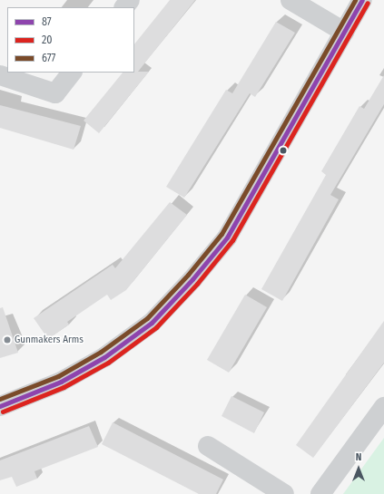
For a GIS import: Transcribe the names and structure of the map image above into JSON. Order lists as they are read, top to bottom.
{
  "places": ["Gunmakers Arms"],
  "lines": ["transit line 87", "transit line 677", "transit line 20"],
  "legend": ["87", "20", "677"],
  "north": "top"
}
